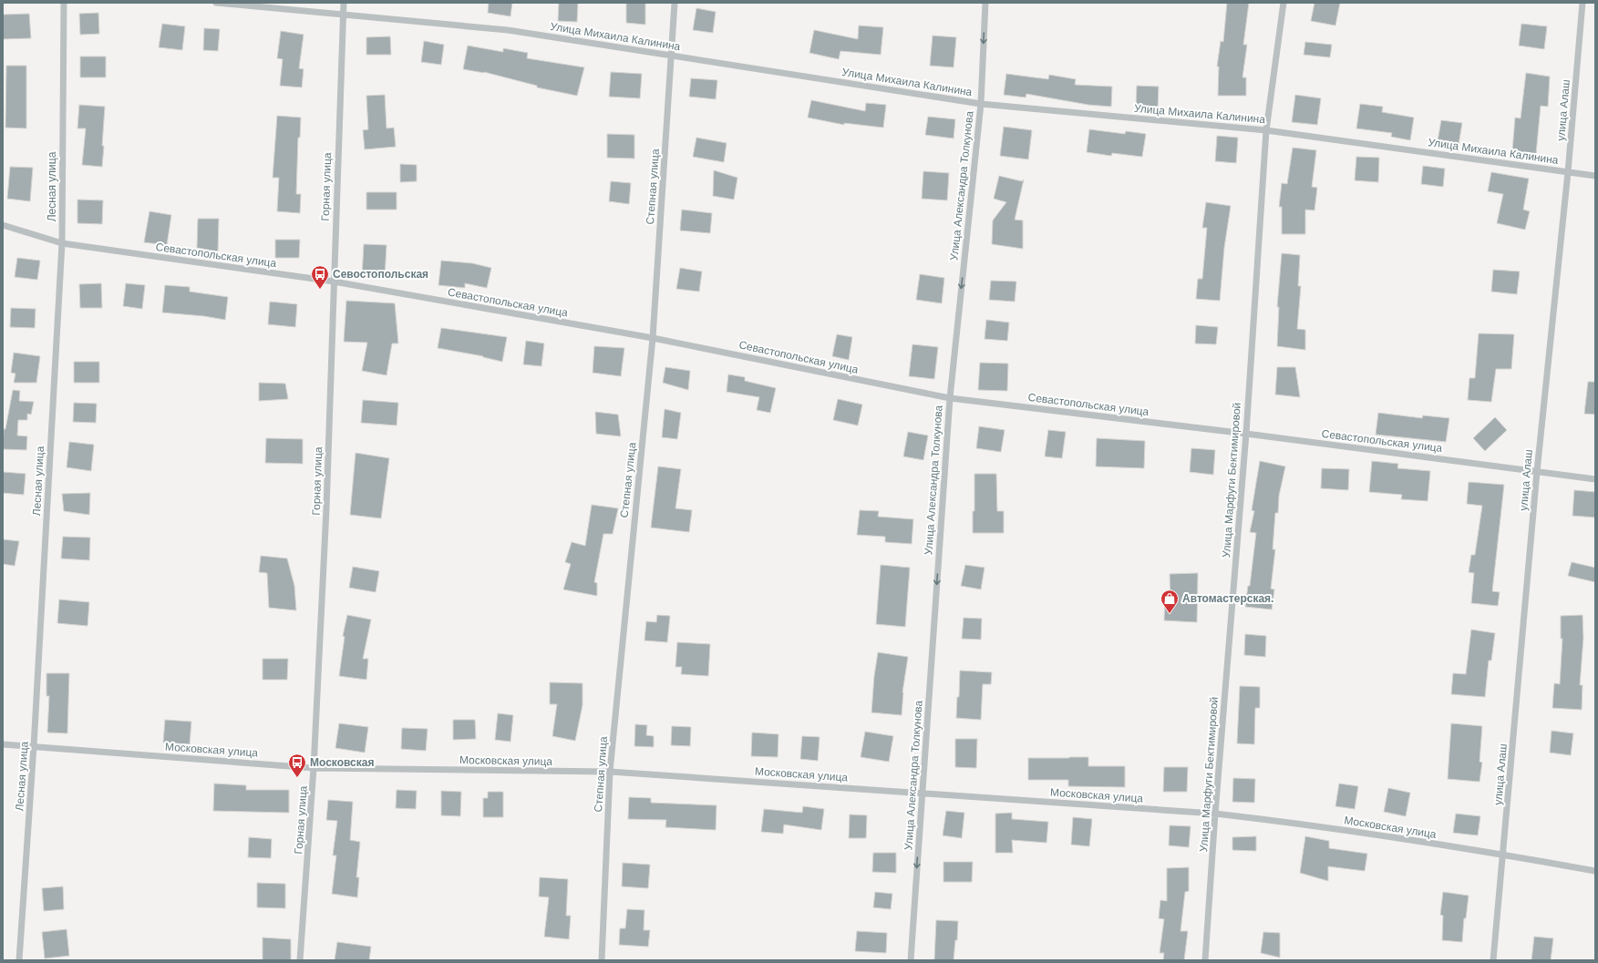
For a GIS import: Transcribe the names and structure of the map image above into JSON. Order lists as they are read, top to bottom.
{
  "streets": {
    "street": [
      "Улица Михаила Калинина",
      "улица Алаш",
      "Улица Александра Толкунова",
      "Лесная улица",
      "Горная улица",
      "Степная улица",
      "Севастопольская улица",
      "Улица Марфуги Бектимировой",
      "Московская улица"
    ]
  },
  "crossings": [
    ["Улица Михаила Калинина", "улица Алаш"],
    ["Улица Михаила Калинина", "Улица Александра Толкунова"],
    ["Улица Михаила Калинина", "Горная улица"],
    ["Улица Михаила Калинина", "Степная улица"],
    ["Улица Михаила Калинина", "Улица Марфуги Бектимировой"],
    ["улица Алаш", "Севастопольская улица"],
    ["улица Алаш", "Московская улица"],
    ["Улица Александра Толкунова", "Севастопольская улица"],
    ["Улица Александра Толкунова", "Московская улица"],
    ["Лесная улица", "Севастопольская улица"],
    ["Лесная улица", "Московская улица"],
    ["Горная улица", "Севастопольская улица"],
    ["Горная улица", "Московская улица"],
    ["Степная улица", "Севастопольская улица"],
    ["Степная улица", "Московская улица"],
    ["Севастопольская улица", "Улица Марфуги Бектимировой"],
    ["Улица Марфуги Бектимировой", "Московская улица"]
  ],
  "one_way": ["Улица Александра Толкунова"],
  "places": {
    "bus stop": ["Севостопольская", "Московская"],
    "shop": ["Автомастерская."]
  }
}
